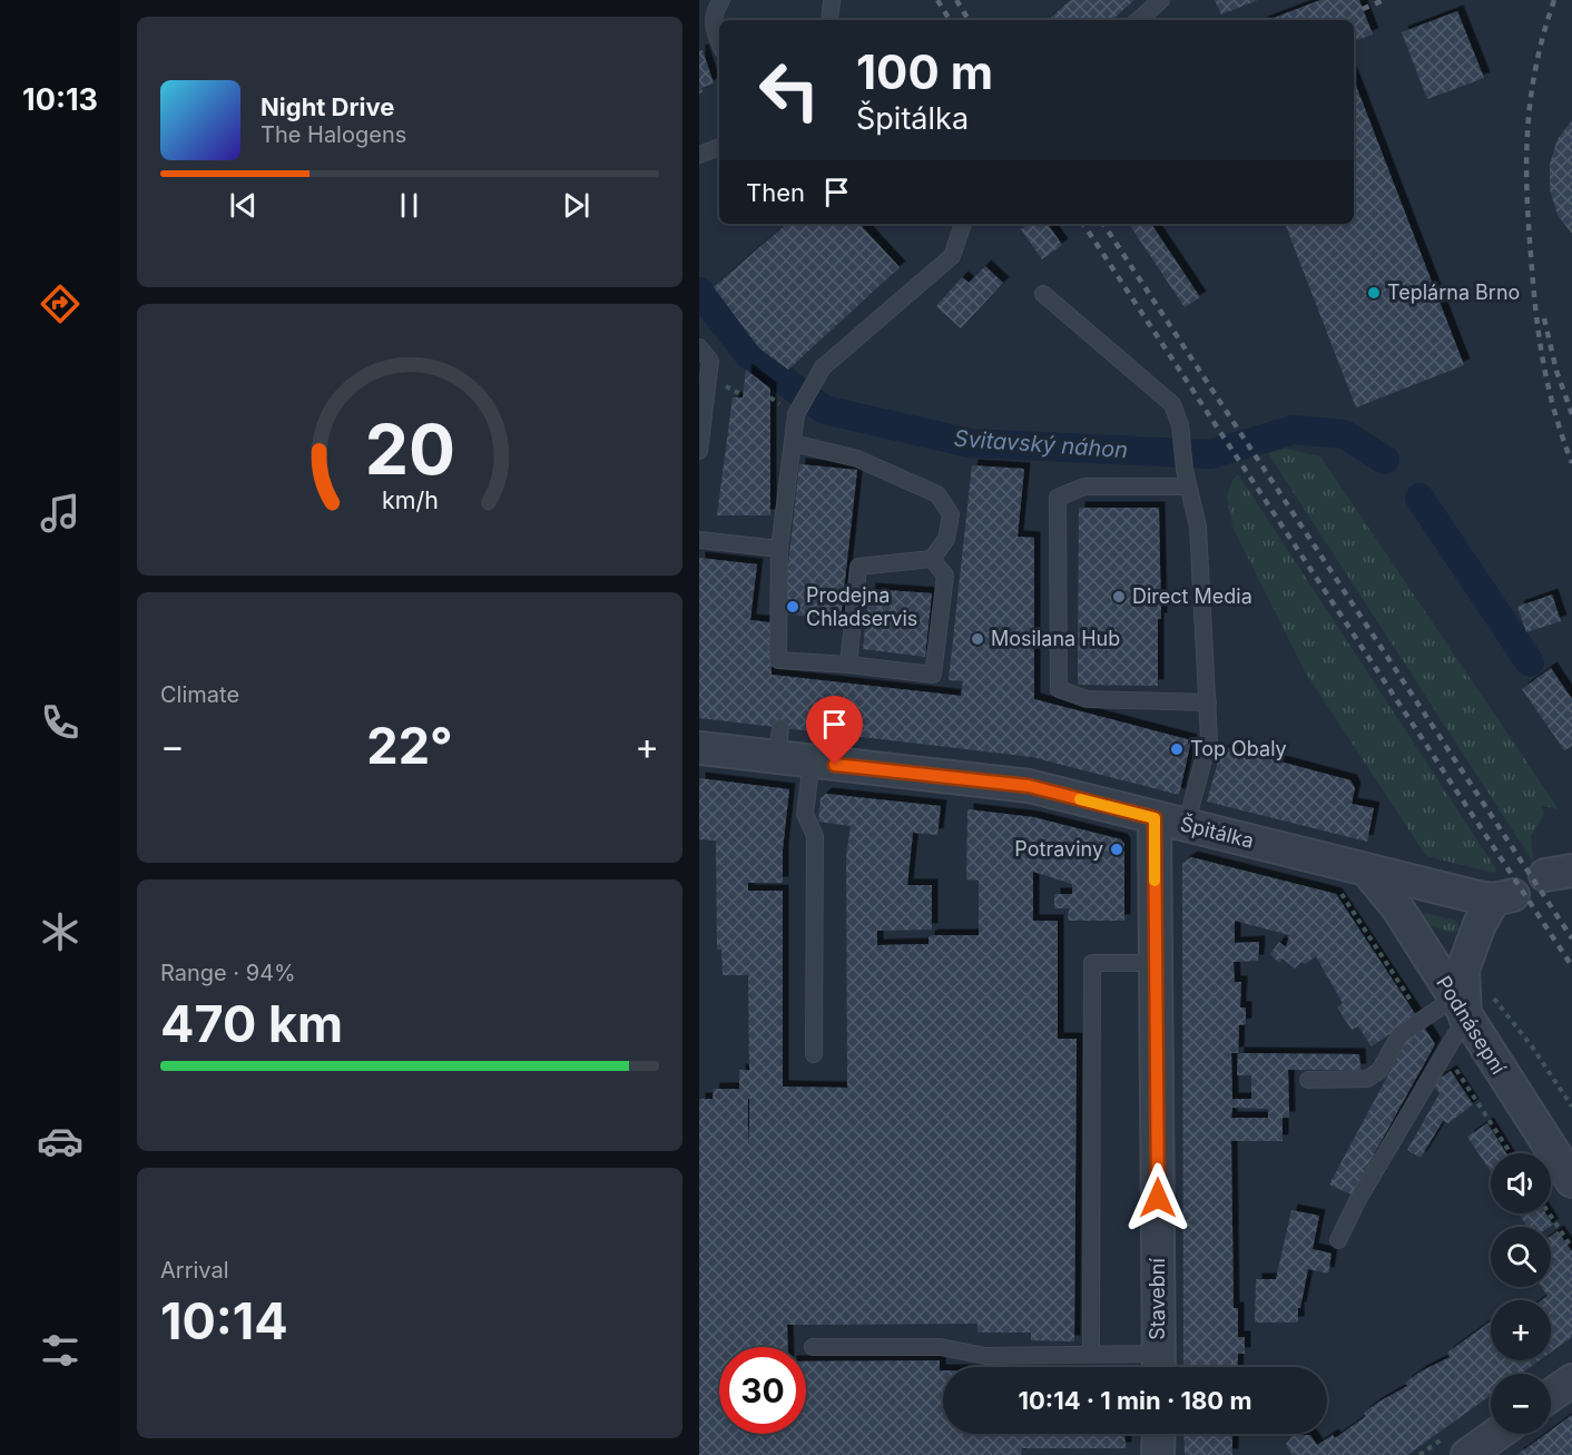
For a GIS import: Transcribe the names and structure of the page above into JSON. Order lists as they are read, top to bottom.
{
  "streets": {
    "street": ["Špitálka", "Podnásepní", "Stavební"]
  },
  "crossings": [
    ["Špitálka", "Podnásepní"],
    ["Špitálka", "Stavební"]
  ],
  "water": ["Svitavský náhon"],
  "places": [
    "Teplárna Brno",
    "Direct Media",
    "Prodejna Chladservis",
    "Mosilana Hub",
    "Top Obaly",
    "Potraviny"
  ],
  "page": {
    "tabs": "10:13",
    "turn": ["100 m", "Špitálka"],
    "song": ["Night Drive", "The Halogens"],
    "then": "Then",
    "tile": [
      "Climate",
      ["Range · 94%", "470 km"],
      ["Arrival", "10:14"]
    ],
    "heat": ["−", "22°", "+"],
    "map_buttons": ["+", "−"],
    "limit": "30",
    "trip": "10:14 · 1 min · 180 m",
    "gauge": ["20", "km/h"]
  }
}
